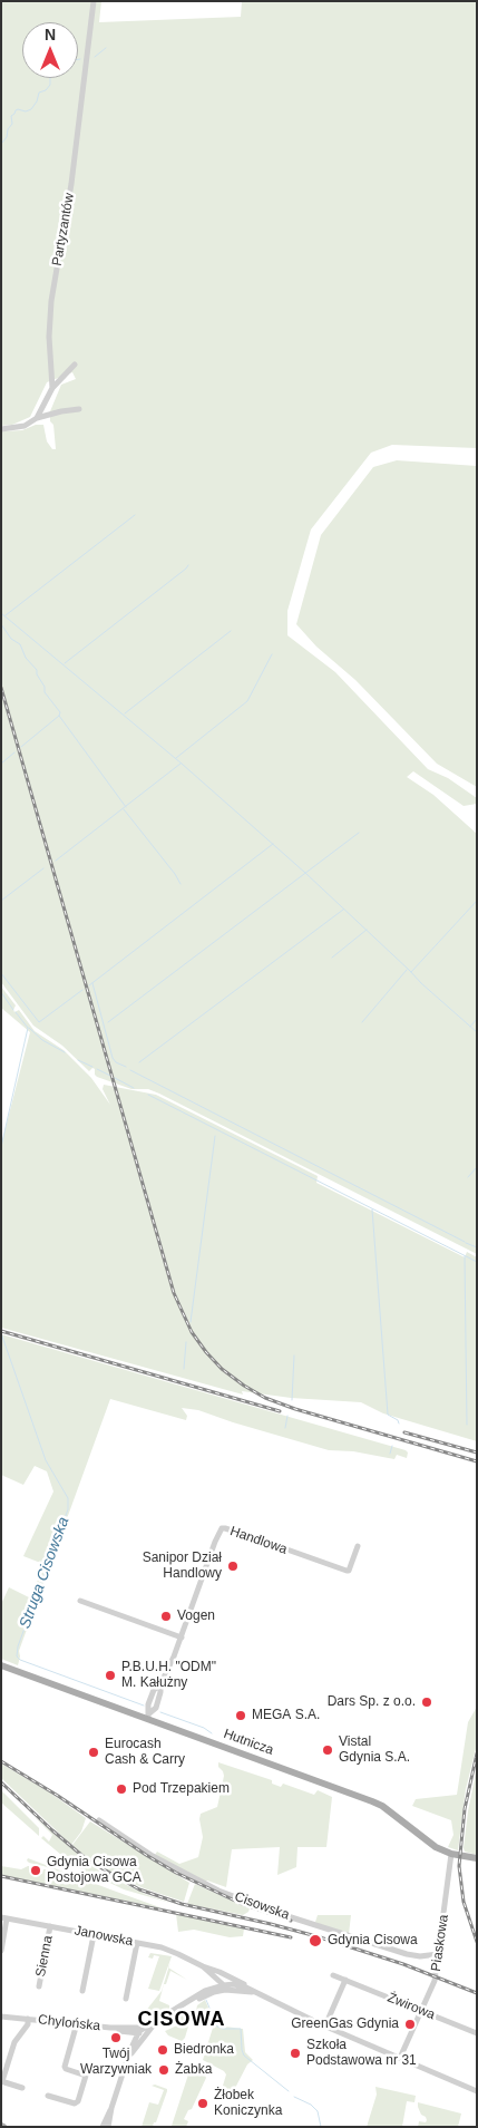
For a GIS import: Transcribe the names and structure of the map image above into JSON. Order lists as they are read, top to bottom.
{
  "streets": {
    "main road": ["Hutnicza"],
    "street": [
      "Partyzantów",
      "Handlowa",
      "Cisowska",
      "Janowska",
      "Piaskowa",
      "Sienna",
      "Żwirowa",
      "Chylońska"
    ]
  },
  "crossings": [
    ["Handlowa", "Hutnicza"],
    ["Hutnicza", "Piaskowa"],
    ["Cisowska", "Piaskowa"],
    ["Janowska", "Sienna"],
    ["Piaskowa", "Żwirowa"]
  ],
  "districts": ["CISOWA"],
  "water": ["Struga Cisowska"],
  "places": [
    "Sanipor Dział Handlowy",
    "Vogen",
    "P.B.U.H. \"ODM\" M. Kałużny",
    "Dars Sp. z o.o.",
    "MEGA S.A.",
    "Vistal Gdynia S.A.",
    "Eurocash Cash & Carry",
    "Pod Trzepakiem",
    "Gdynia Cisowa Postojowa GCA",
    "Gdynia Cisowa",
    "GreenGas Gdynia",
    "Twój Warzywniak",
    "Biedronka",
    "Szkoła Podstawowa nr 31",
    "Żabka",
    "Żłobek Koniczynka"
  ],
  "north": "top"
}
